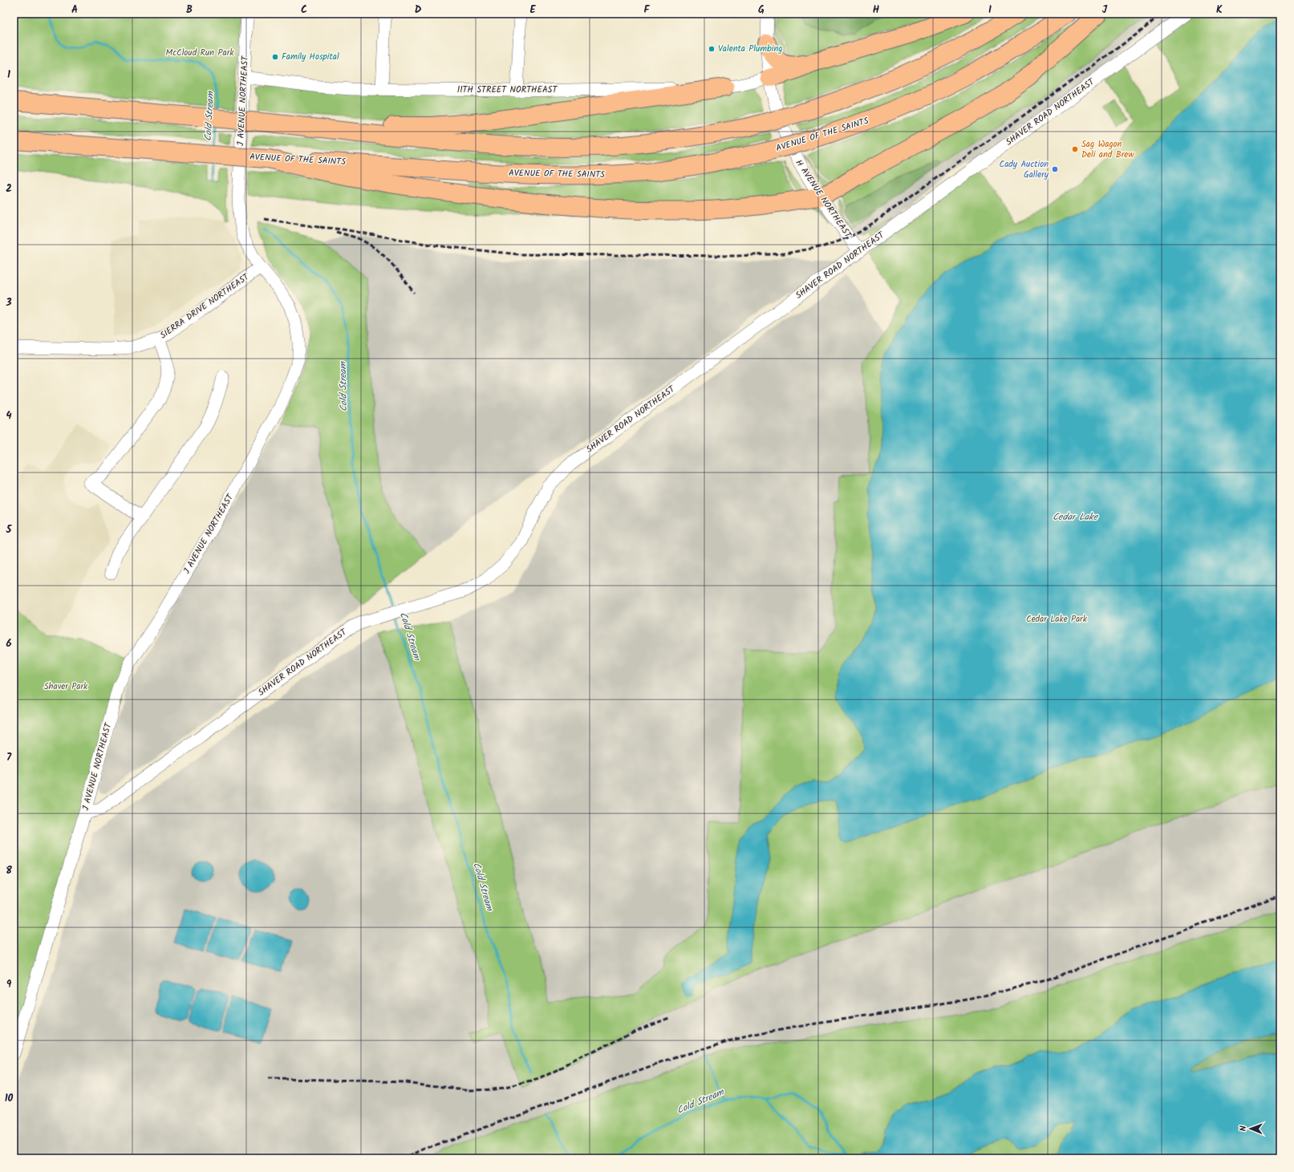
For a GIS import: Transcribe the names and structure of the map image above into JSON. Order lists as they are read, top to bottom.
{
  "streets": {
    "highway": ["AVENUE OF THE SAINTS"],
    "street": [
      "11TH STREET NORTHEAST",
      "J AVENUE NORTHEAST",
      "SHAVER ROAD NORTHEAST",
      "H AVENUE NORTHEAST",
      "SIERRA DRIVE NORTHEAST"
    ]
  },
  "crossings": [
    ["11TH STREET NORTHEAST", "J AVENUE NORTHEAST"],
    ["11TH STREET NORTHEAST", "H AVENUE NORTHEAST"],
    ["J AVENUE NORTHEAST", "SHAVER ROAD NORTHEAST"],
    ["J AVENUE NORTHEAST", "SIERRA DRIVE NORTHEAST"],
    ["SHAVER ROAD NORTHEAST", "H AVENUE NORTHEAST"]
  ],
  "water": ["Cold Stream", "Cedar Lake"],
  "parks": ["McCloud Run Park", "Cedar Lake Park", "Shaver Park"],
  "places": [
    "Valenta Plumbing",
    "Family Hospital",
    "Sag Wagon Deli and Brew",
    "Cady Auction Gallery"
  ],
  "north": "left",
  "grid": {
    "columns": [
      "A",
      "B",
      "C",
      "D",
      "E",
      "F",
      "G",
      "H",
      "I",
      "J",
      "K"
    ],
    "rows": [
      "1",
      "2",
      "3",
      "4",
      "5",
      "6",
      "7",
      "8",
      "9",
      "10"
    ]
  }
}
